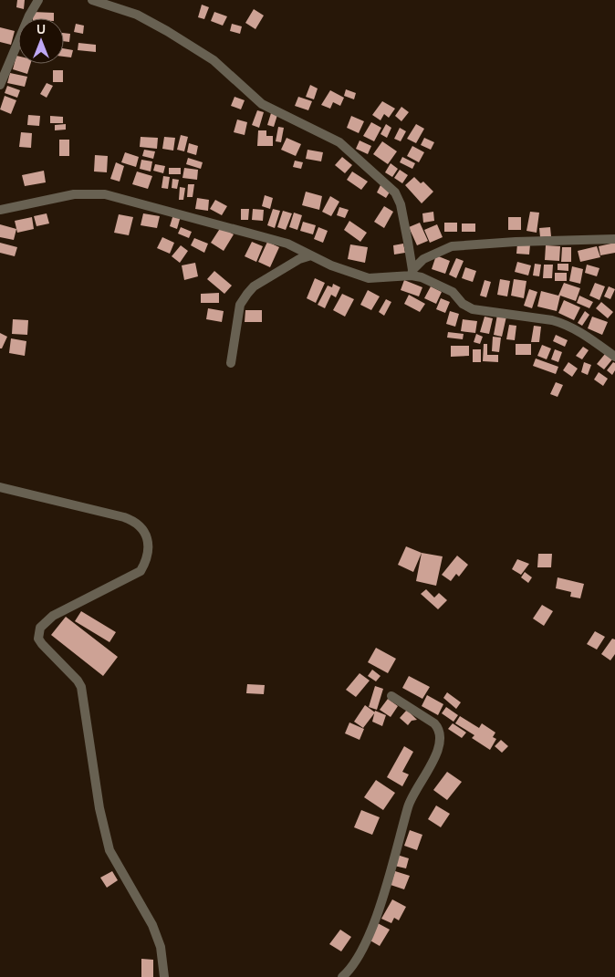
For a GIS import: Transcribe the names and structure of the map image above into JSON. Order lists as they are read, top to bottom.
{
  "north": "top"
}
